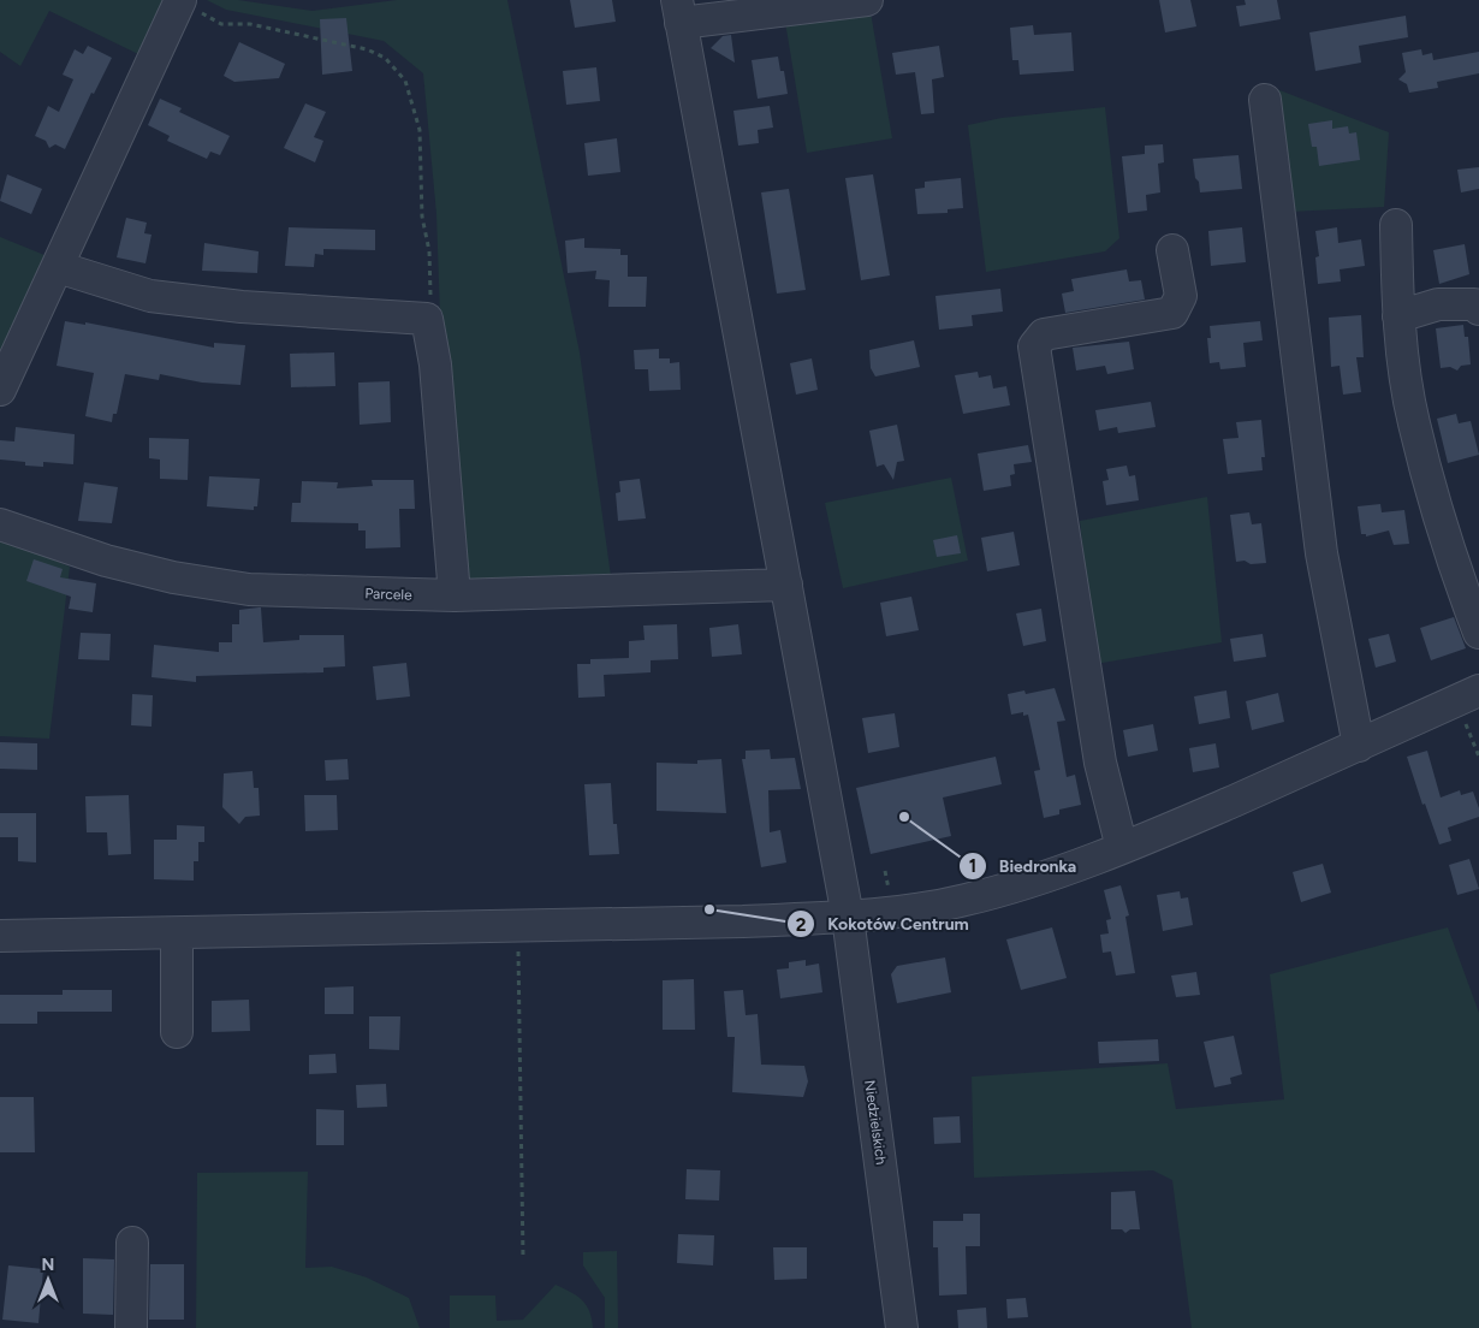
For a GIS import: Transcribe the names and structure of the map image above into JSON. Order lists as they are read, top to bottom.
{
  "streets": {
    "street": ["Parcele", "Niedzielskich"]
  },
  "crossings": [
    ["Parcele", "Niedzielskich"]
  ],
  "places": ["Biedronka", "Kokotów Centrum"],
  "north": "top"
}
